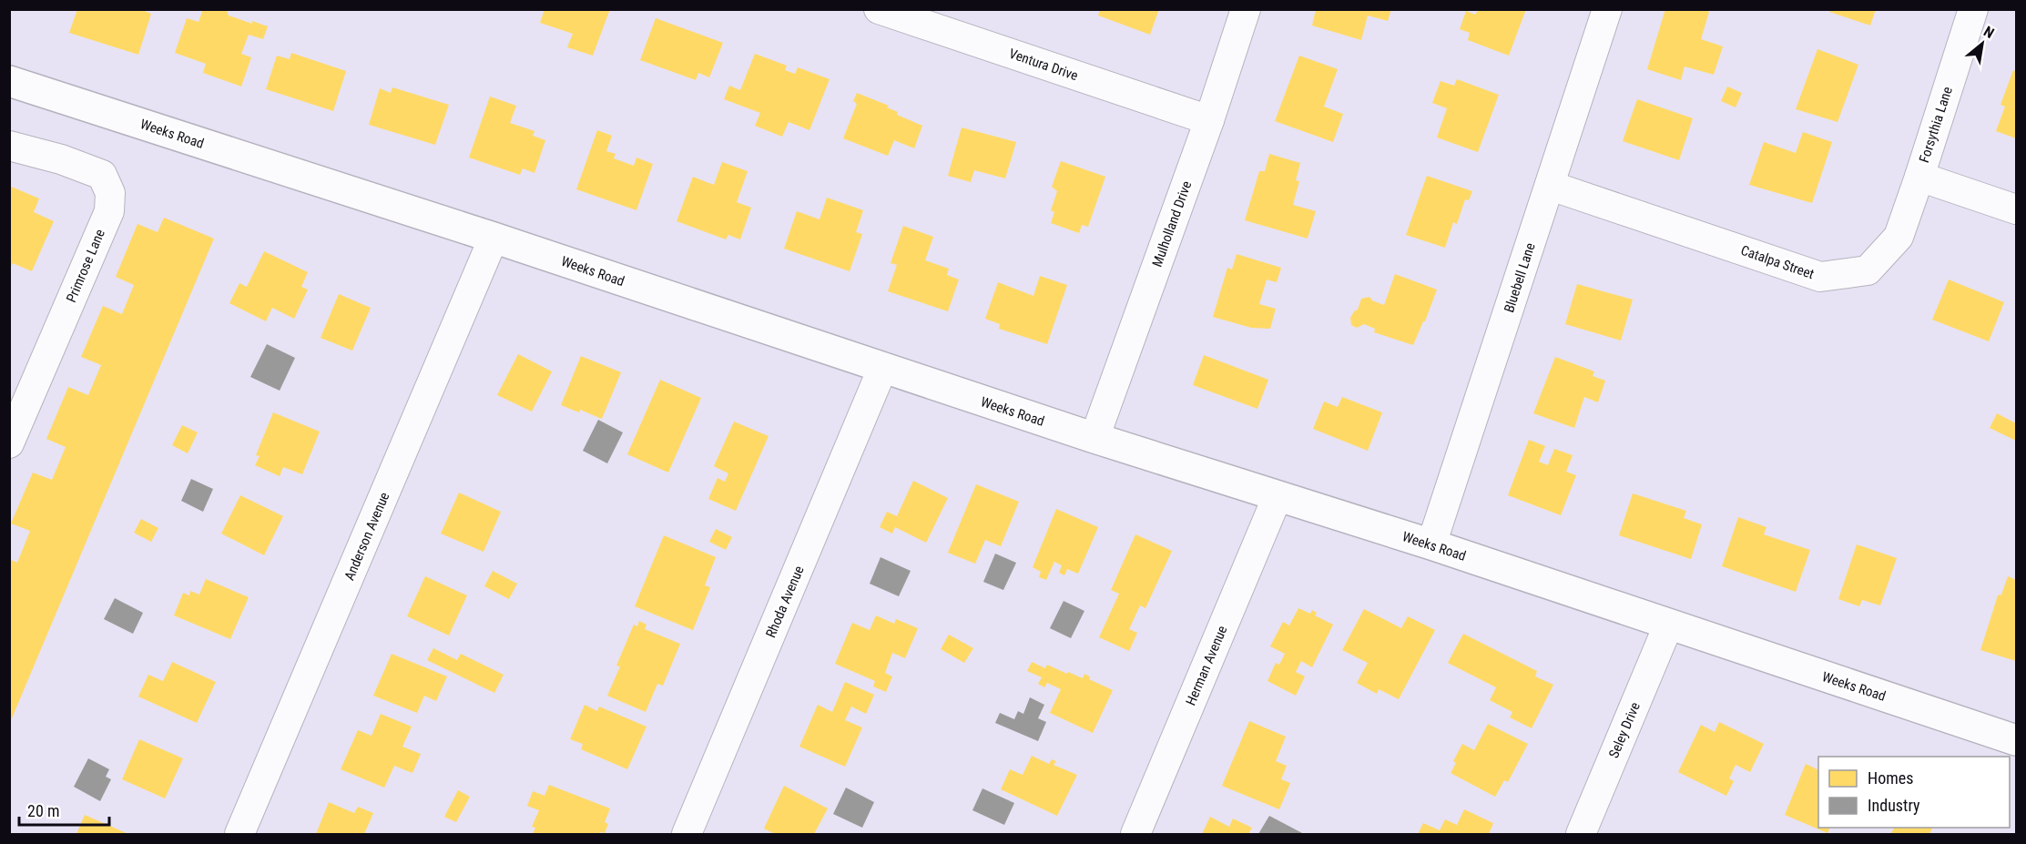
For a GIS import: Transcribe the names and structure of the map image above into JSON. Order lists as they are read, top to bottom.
{
  "streets": {
    "street": [
      "Ventura Drive",
      "Forsythia Lane",
      "Weeks Road",
      "Mulholland Drive",
      "Catalpa Street",
      "Primrose Lane",
      "Bluebell Lane",
      "Anderson Avenue",
      "Rhoda Avenue",
      "Herman Avenue",
      "Seley Drive"
    ]
  },
  "crossings": [
    ["Ventura Drive", "Mulholland Drive"],
    ["Forsythia Lane", "Catalpa Street"],
    ["Weeks Road", "Mulholland Drive"],
    ["Weeks Road", "Bluebell Lane"],
    ["Weeks Road", "Anderson Avenue"],
    ["Weeks Road", "Rhoda Avenue"],
    ["Weeks Road", "Herman Avenue"],
    ["Weeks Road", "Seley Drive"],
    ["Catalpa Street", "Bluebell Lane"]
  ],
  "legend": ["Homes", "Industry"],
  "scale_bar": "20 m",
  "north": "top right"
}
